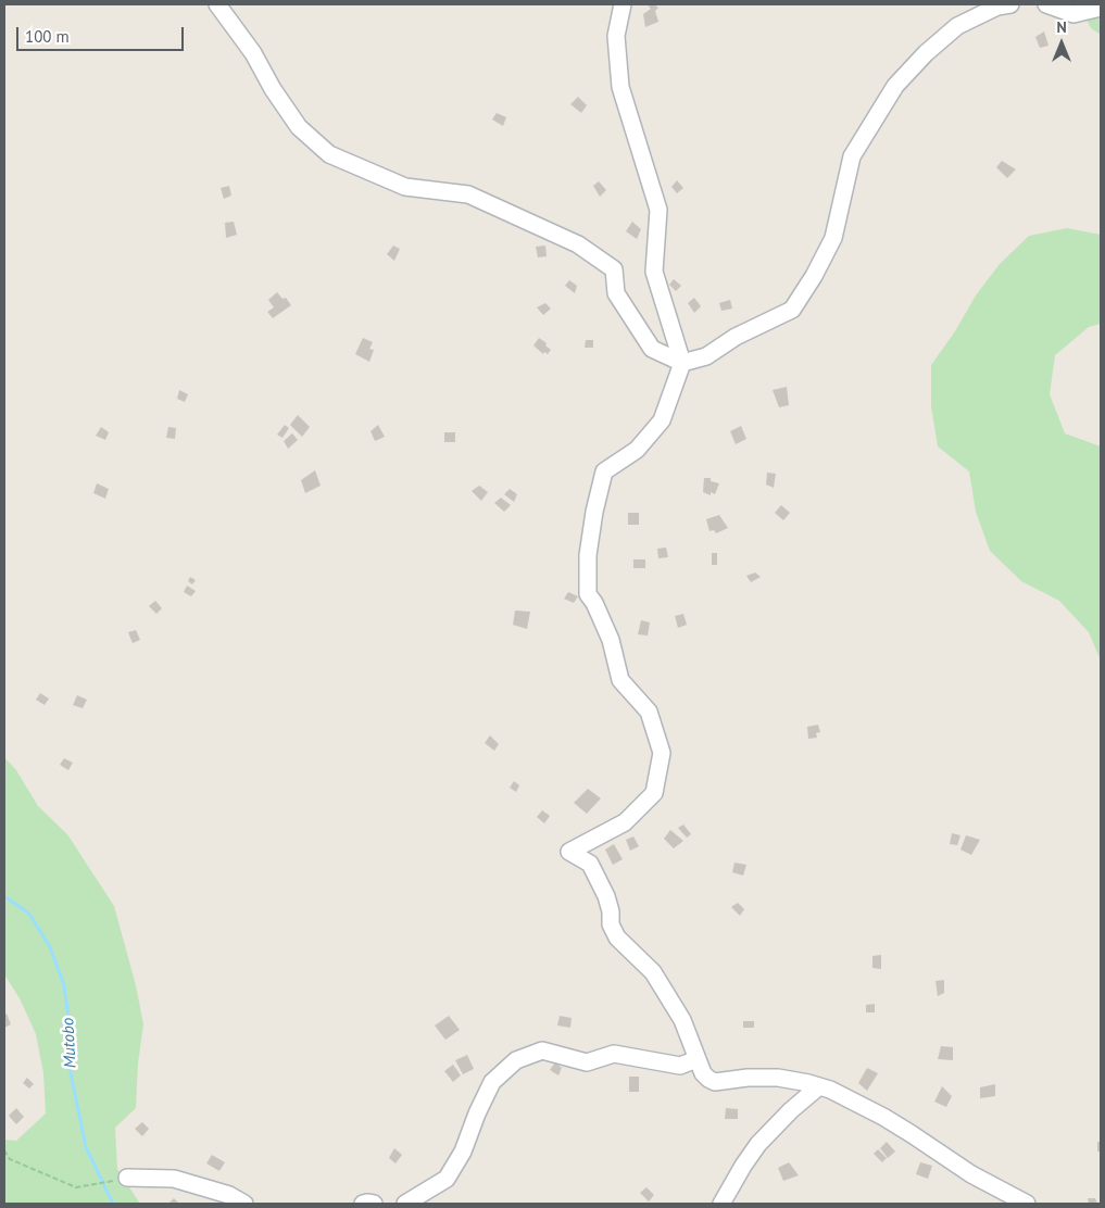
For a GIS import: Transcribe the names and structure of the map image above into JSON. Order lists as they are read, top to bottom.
{
  "water": ["Mutobo"],
  "scale_bar": "100 m",
  "north": "top"
}
